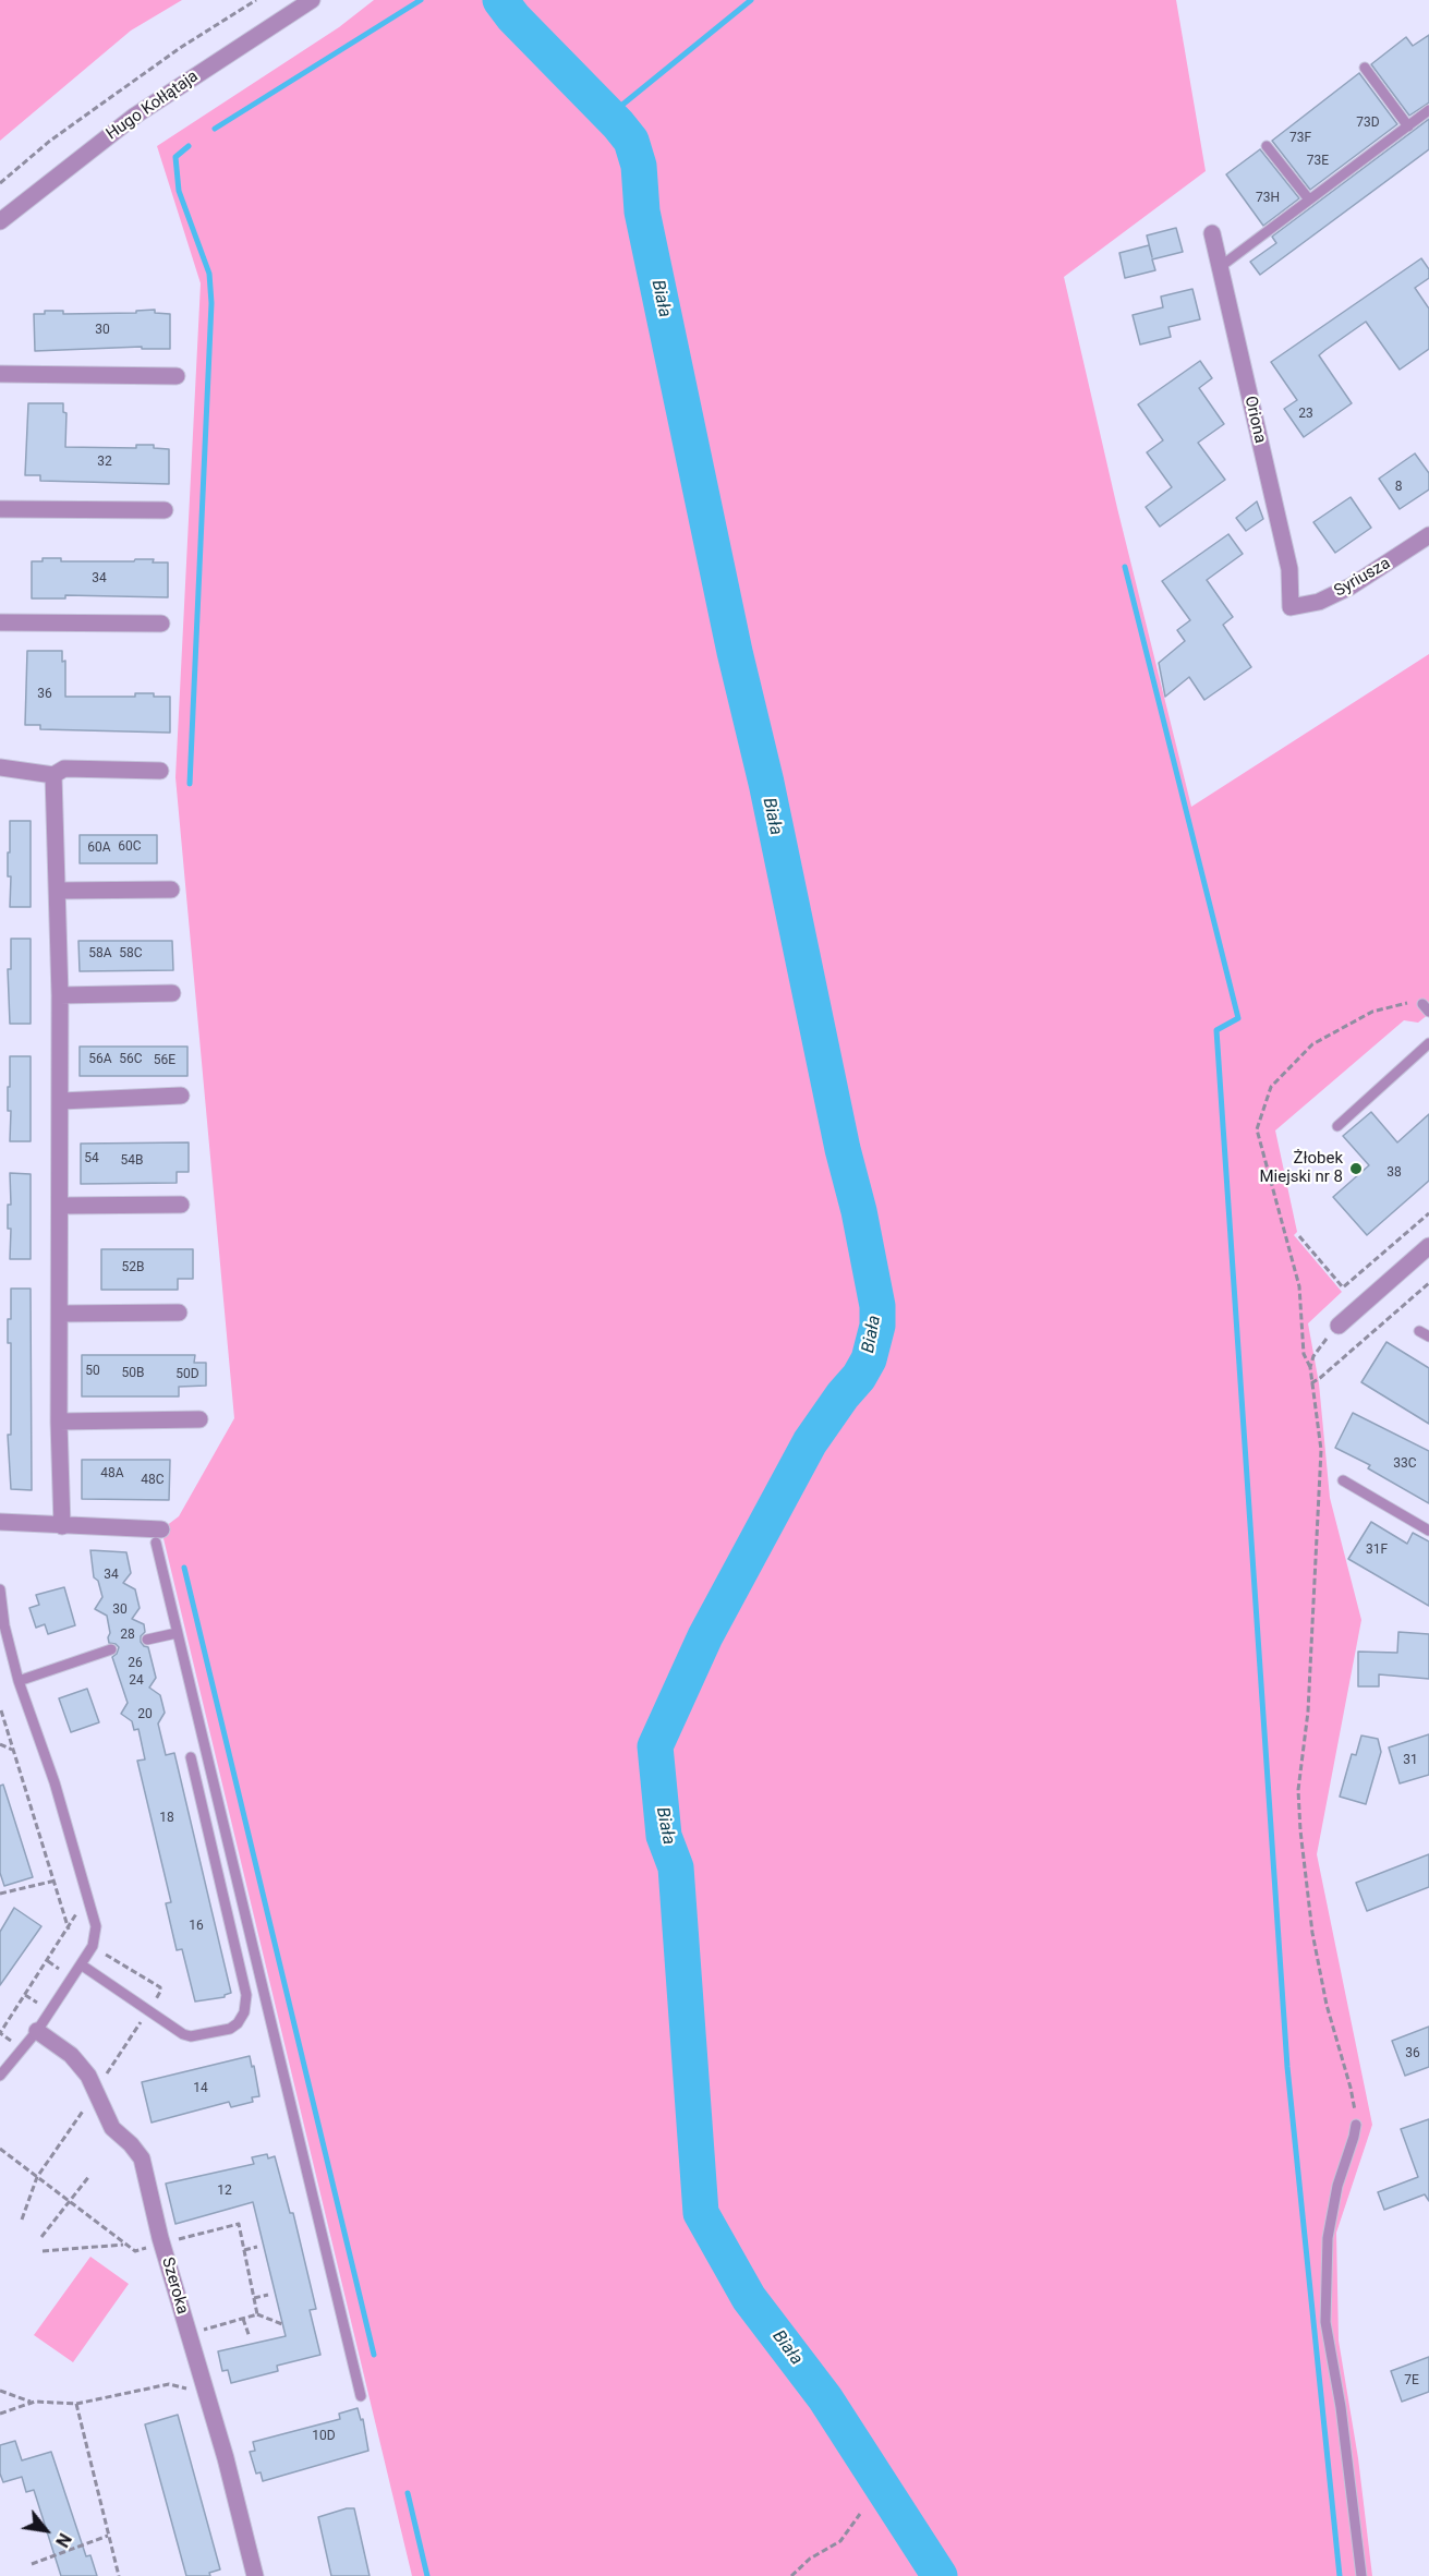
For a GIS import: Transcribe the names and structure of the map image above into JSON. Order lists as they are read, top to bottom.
{
  "streets": {
    "street": [
      "Hugo Kołłątaja",
      "Oriona",
      "Syriusza",
      "Szeroka"
    ]
  },
  "crossings": [
    ["Oriona", "Syriusza"]
  ],
  "water": ["Biała"],
  "places": ["Żłobek Miejski nr 8"],
  "house_numbers": [
    "73D",
    "73F",
    "73E",
    "73H",
    "30",
    "23",
    "32",
    "8",
    "34",
    "36",
    "60C",
    "60A",
    "58A",
    "58C",
    "56A",
    "56C",
    "56E",
    "54",
    "54B",
    "38",
    "52B",
    "50",
    "50B",
    "50D",
    "33C",
    "48A",
    "48C",
    "31F",
    "34",
    "30",
    "28",
    "26",
    "24",
    "20",
    "31",
    "18",
    "16",
    "36",
    "14",
    "12",
    "7E",
    "10D"
  ],
  "north": "bottom right"
}
